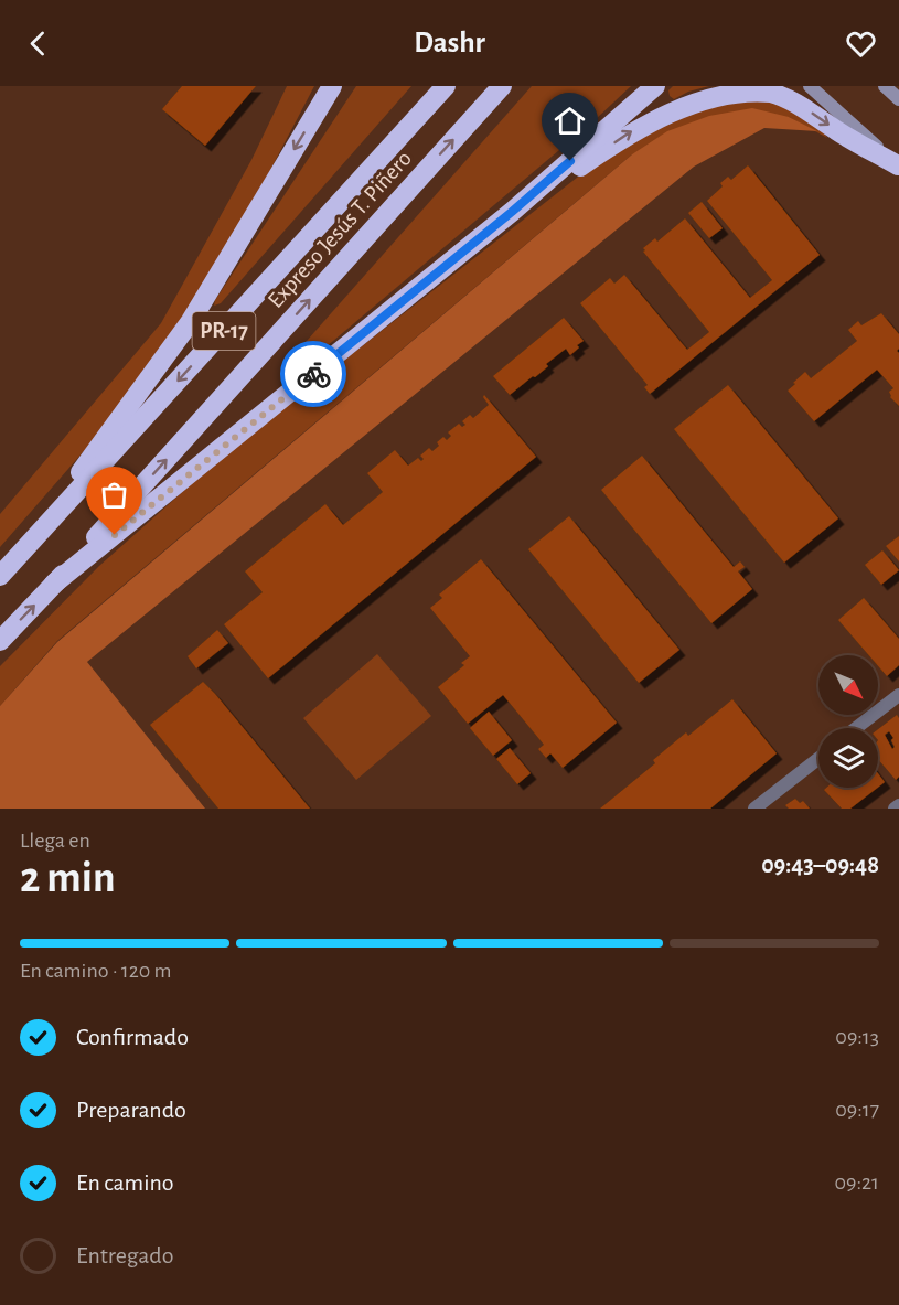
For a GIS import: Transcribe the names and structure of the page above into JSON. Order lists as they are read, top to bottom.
{
  "streets": {
    "highway": ["Expreso Jesús T. Piñero", "PR-17"]
  },
  "north": "bottom right",
  "page": {
    "header": "Dashr",
    "heading": ["2 min", "Llega en", "09:43–09:48"],
    "bar": "En camino · 120 m",
    "list": [
      ["Confirmado", "09:13"],
      ["Preparando", "09:17"],
      ["En camino", "09:21"],
      "Entregado"
    ]
  }
}
